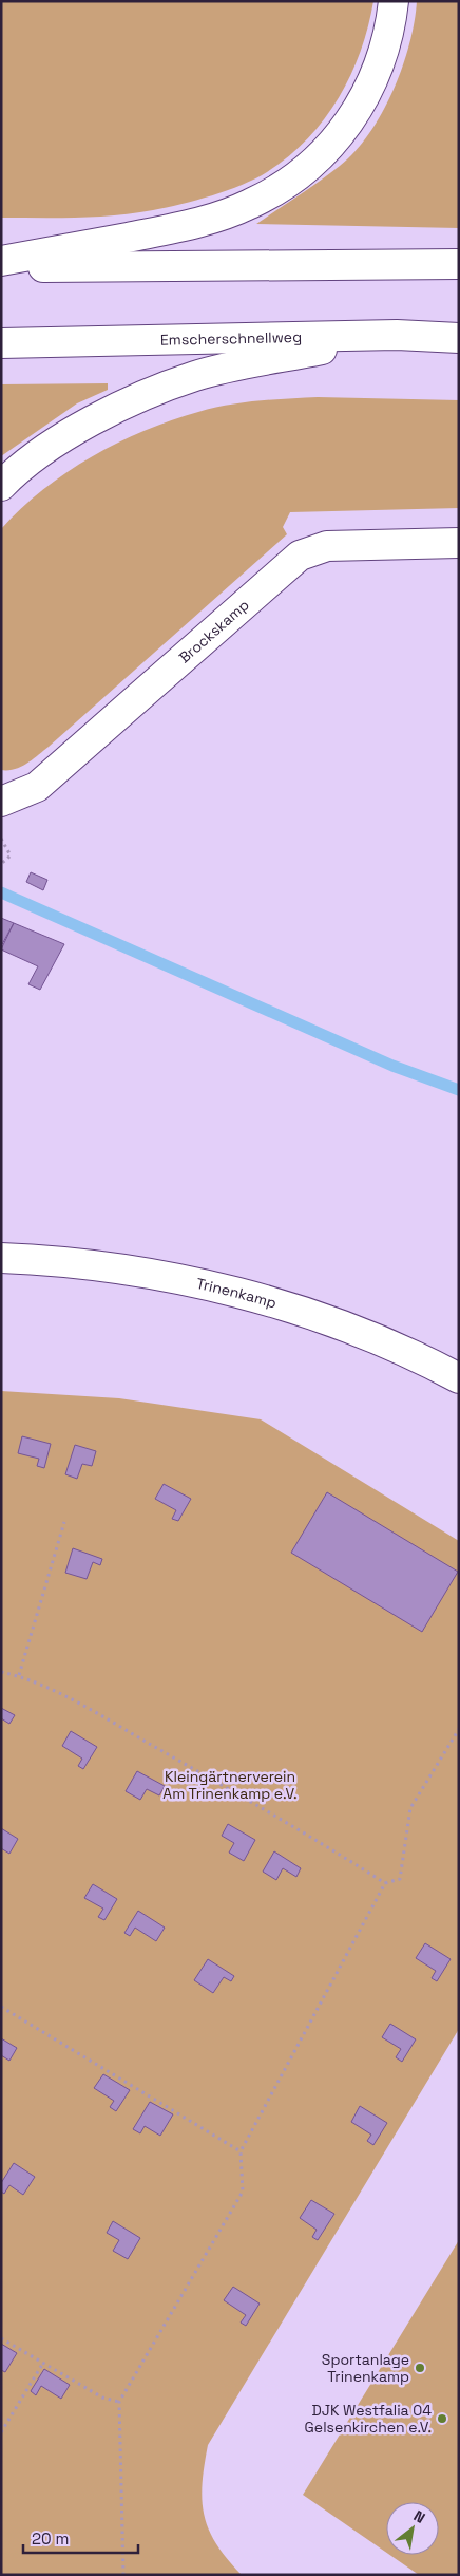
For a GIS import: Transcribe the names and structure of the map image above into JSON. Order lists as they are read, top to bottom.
{
  "streets": {
    "main road": ["Emscherschnellweg", "Brockskamp", "Trinenkamp"]
  },
  "parks": ["Kleingärtnerverein Am Trinenkamp e.V."],
  "places": ["Sportanlage Trinenkamp", "DJK Westfalia 04 Gelsenkirchen e.V."],
  "scale_bar": "20 m",
  "north": "top right"
}
